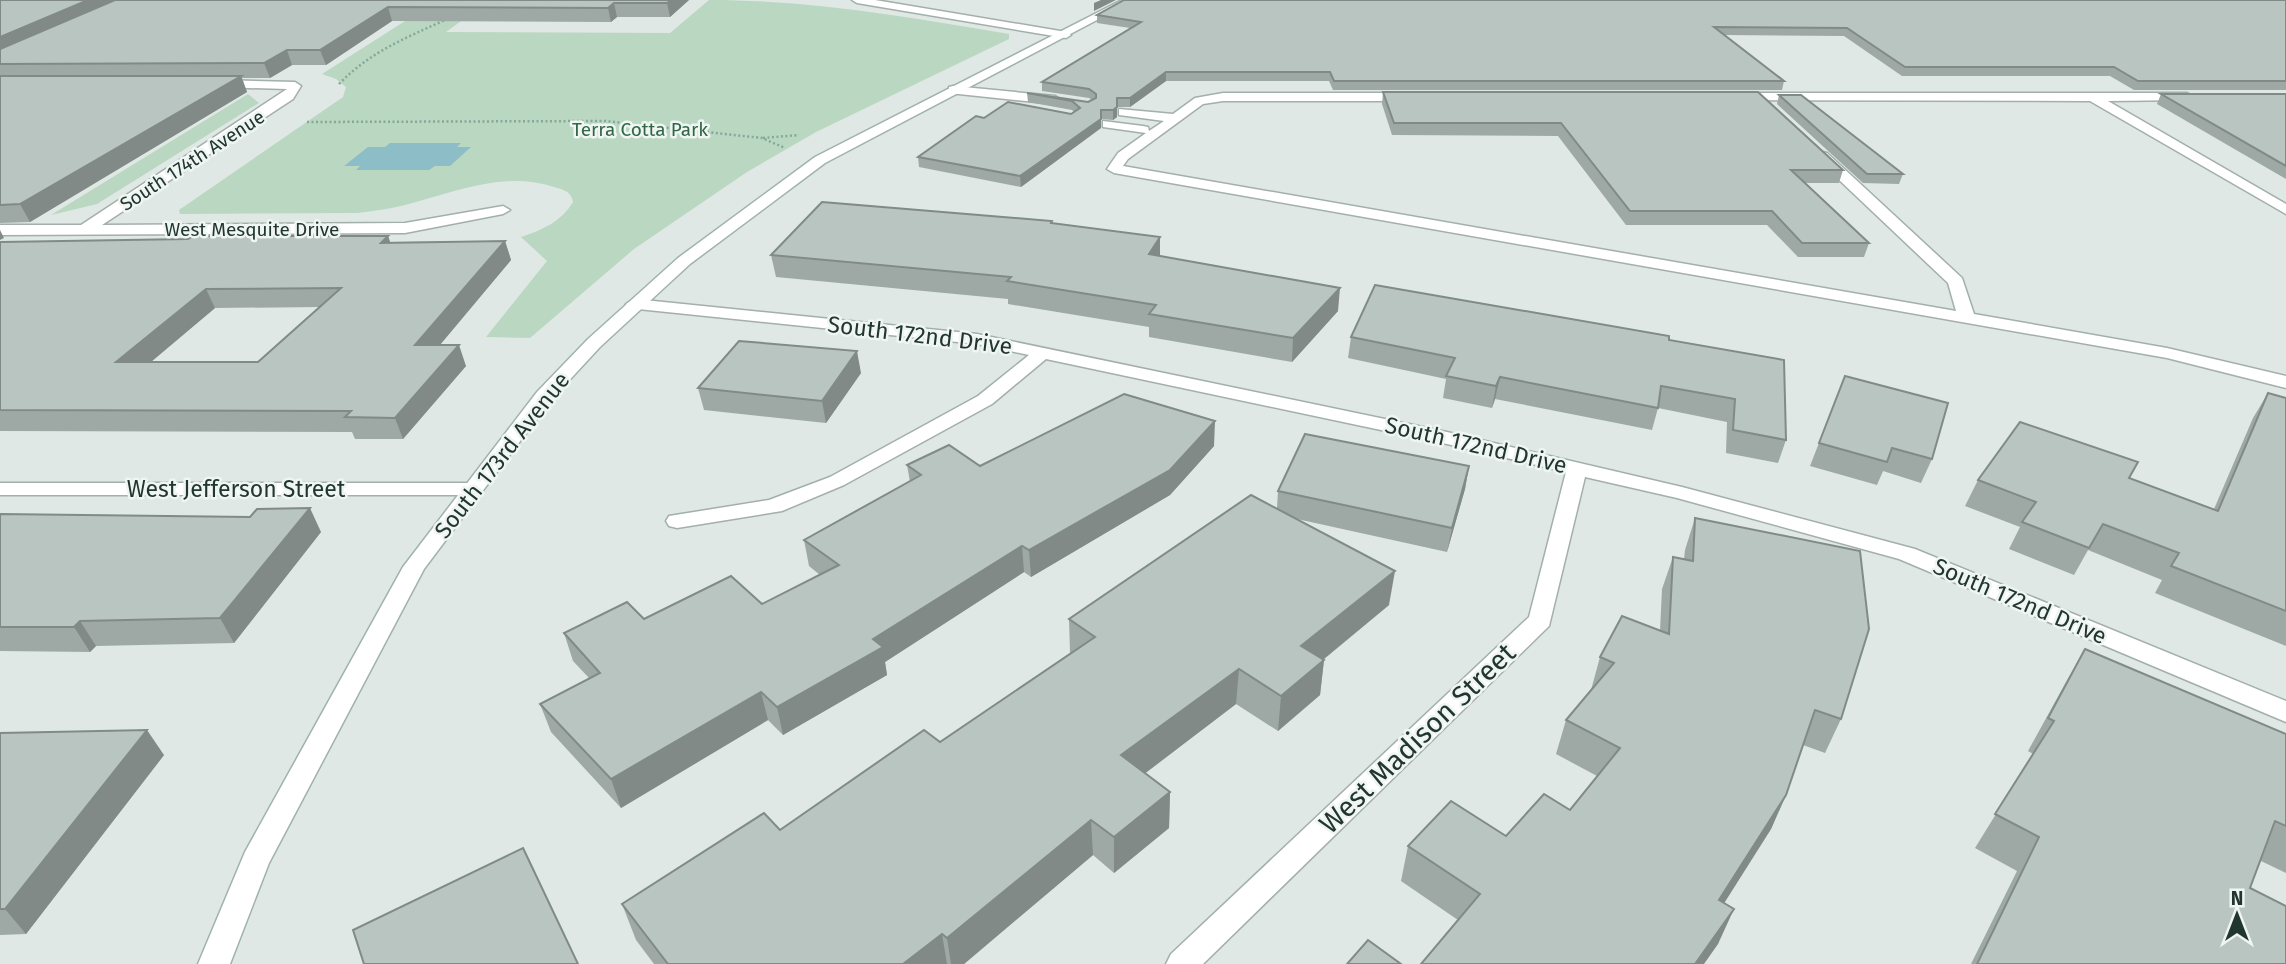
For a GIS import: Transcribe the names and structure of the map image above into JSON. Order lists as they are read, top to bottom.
{
  "streets": {
    "street": [
      "South 174th Avenue",
      "West Mesquite Drive",
      "South 172nd Drive",
      "South 173rd Avenue",
      "West Jefferson Street",
      "West Madison Street"
    ]
  },
  "crossings": [
    ["South 174th Avenue", "West Mesquite Drive"],
    ["South 172nd Drive", "South 173rd Avenue"],
    ["South 172nd Drive", "West Madison Street"],
    ["South 173rd Avenue", "West Jefferson Street"]
  ],
  "parks": ["Terra Cotta Park"],
  "north": "top"
}
